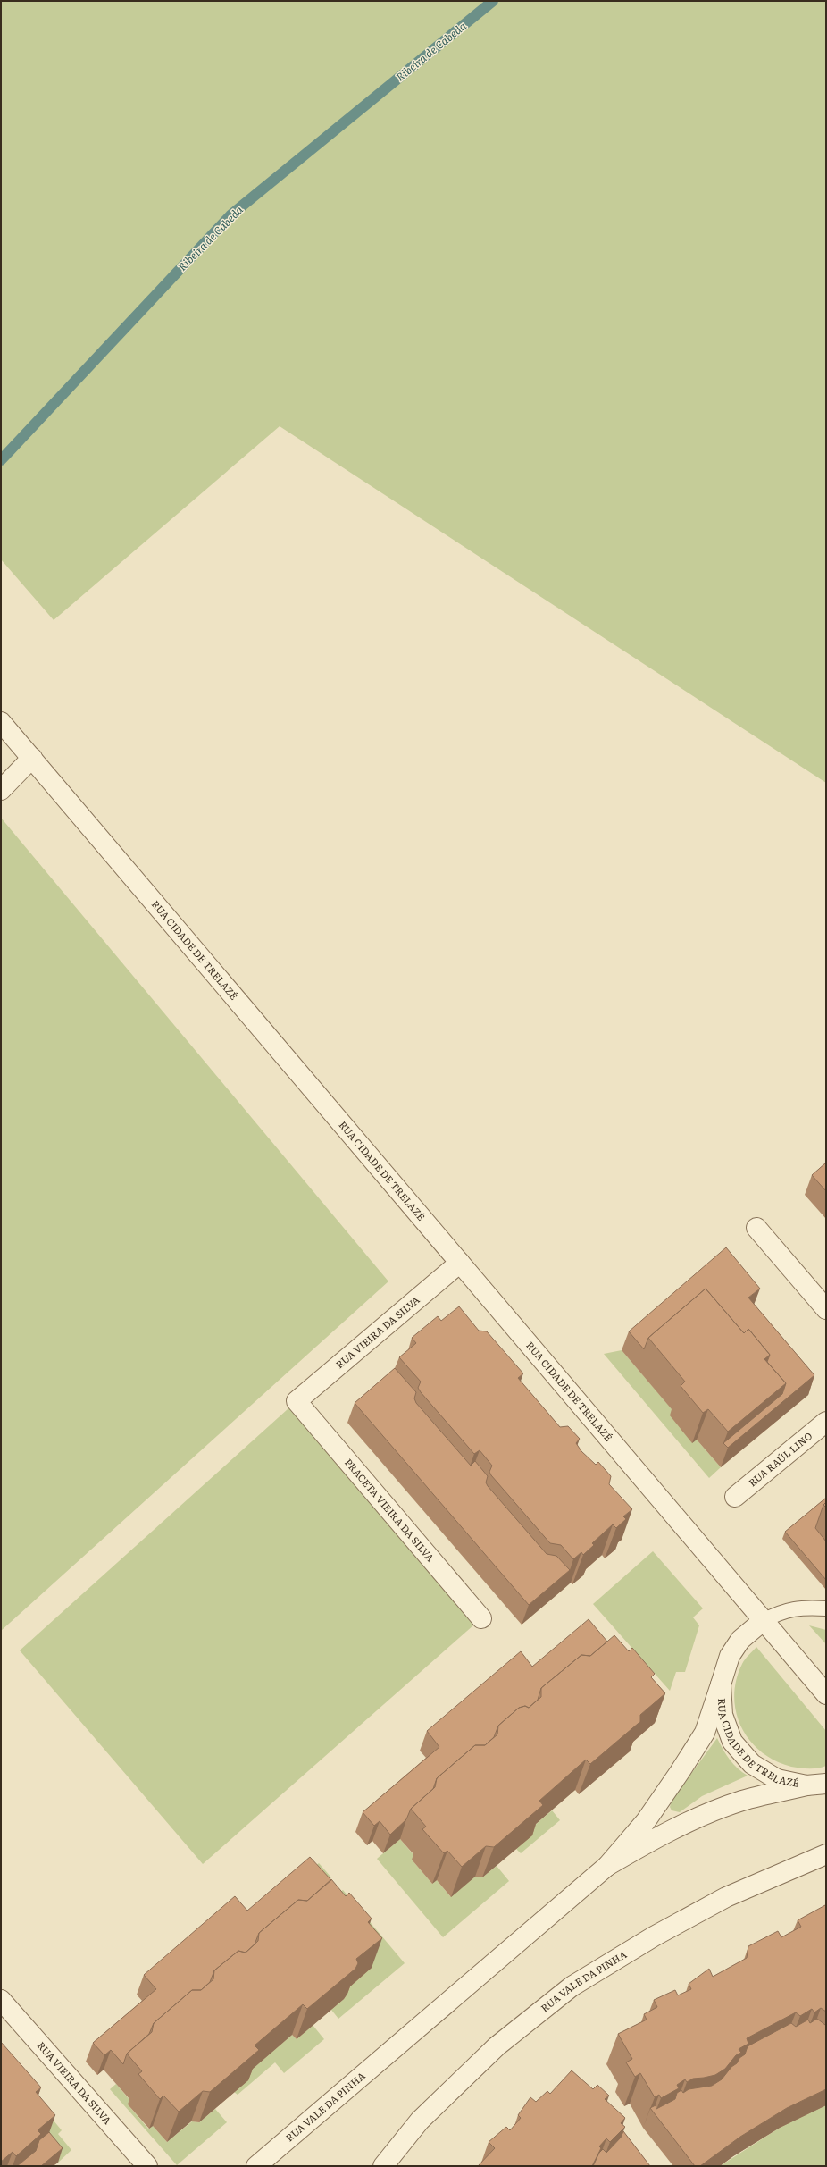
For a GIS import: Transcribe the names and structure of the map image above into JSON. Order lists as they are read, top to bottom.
{
  "streets": {
    "street": [
      "RUA CIDADE DE TRELAZÉ",
      "RUA VIEIRA DA SILVA",
      "RUA RAÚL LINO",
      "PRACETA VIEIRA DA SILVA",
      "RUA VALE DA PINHA"
    ]
  },
  "crossings": [
    ["RUA CIDADE DE TRELAZÉ", "RUA VIEIRA DA SILVA"],
    ["RUA CIDADE DE TRELAZÉ", "RUA VALE DA PINHA"],
    ["RUA VIEIRA DA SILVA", "PRACETA VIEIRA DA SILVA"]
  ],
  "water": ["Ribeira de Cabeda"]
}
